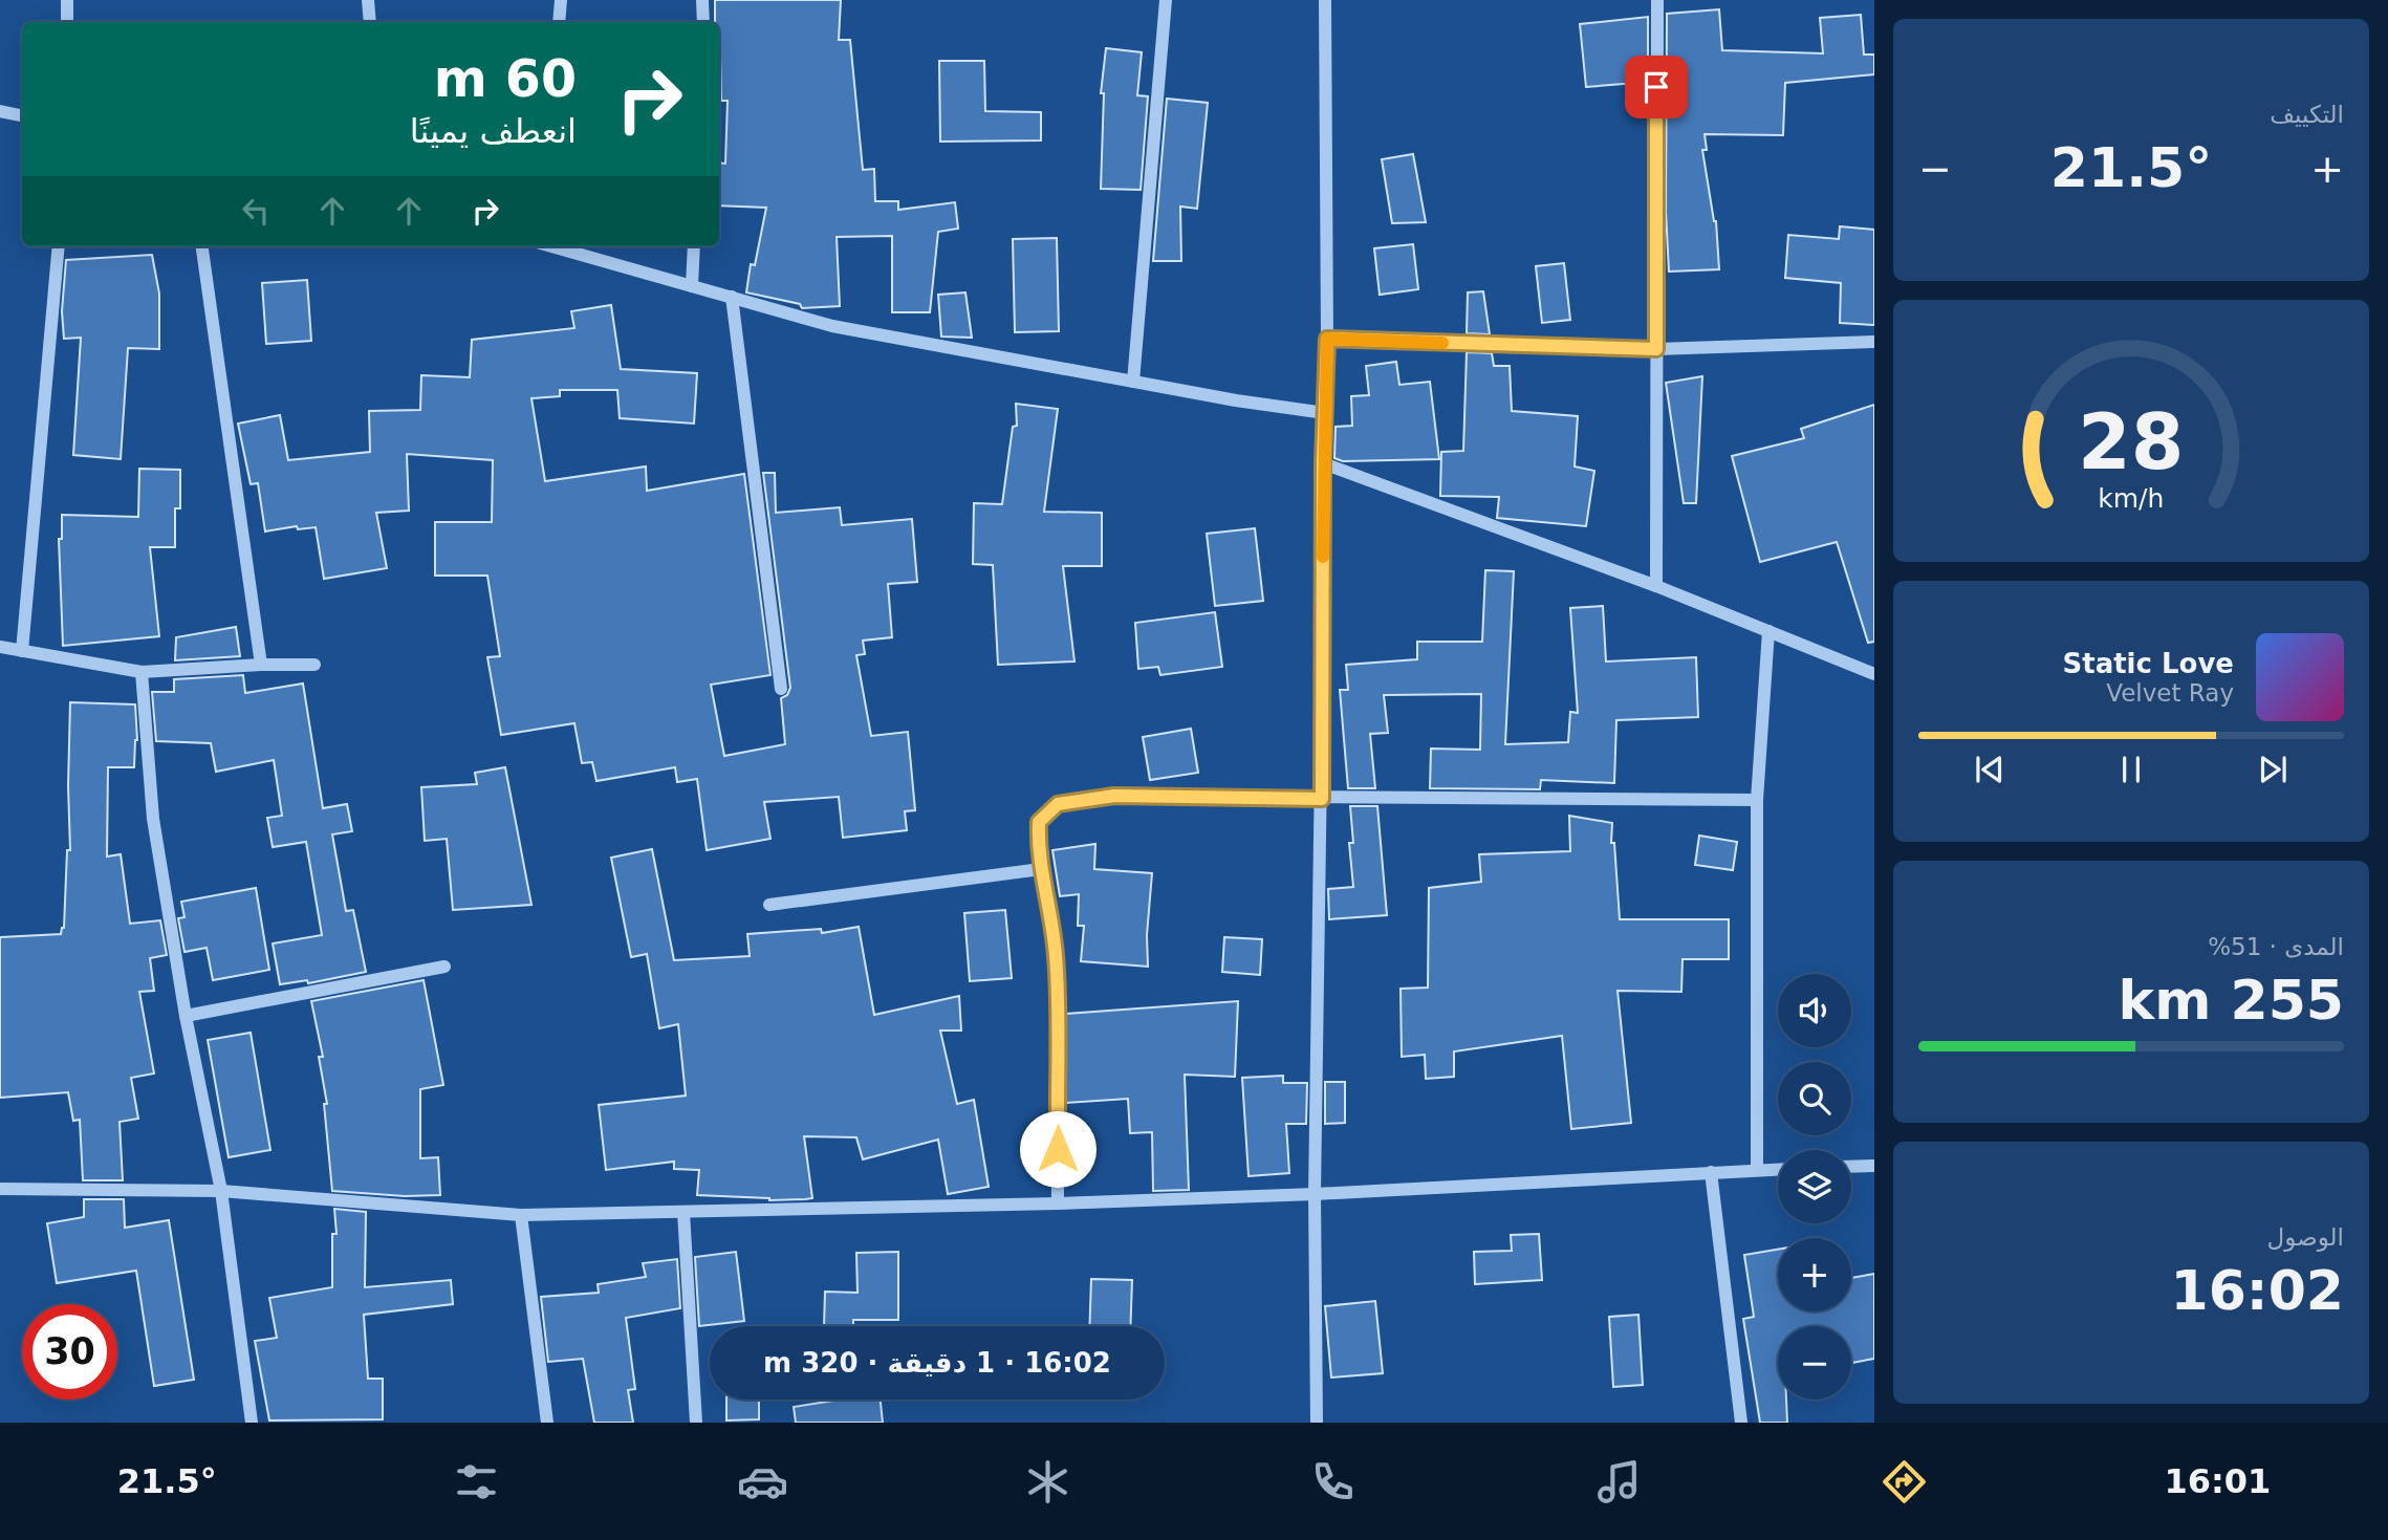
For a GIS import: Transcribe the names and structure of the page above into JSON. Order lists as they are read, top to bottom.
{
  "page": {
    "tile": [
      "التكييف",
      ["المدى · 51%", "255 km"],
      ["الوصول", "16:02"]
    ],
    "turn": ["60 m", "انعطف يمينًا"],
    "heat": ["−", "21.5°", "+"],
    "song": ["Static Love", "Velvet Ray"],
    "map_buttons": ["+", "−"],
    "limit": "30",
    "trip": "16:02 · 1 دقيقة · 320 m",
    "tabs": ["16:01", "21.5°"],
    "gauge": ["28", "km/h"]
  }
}
